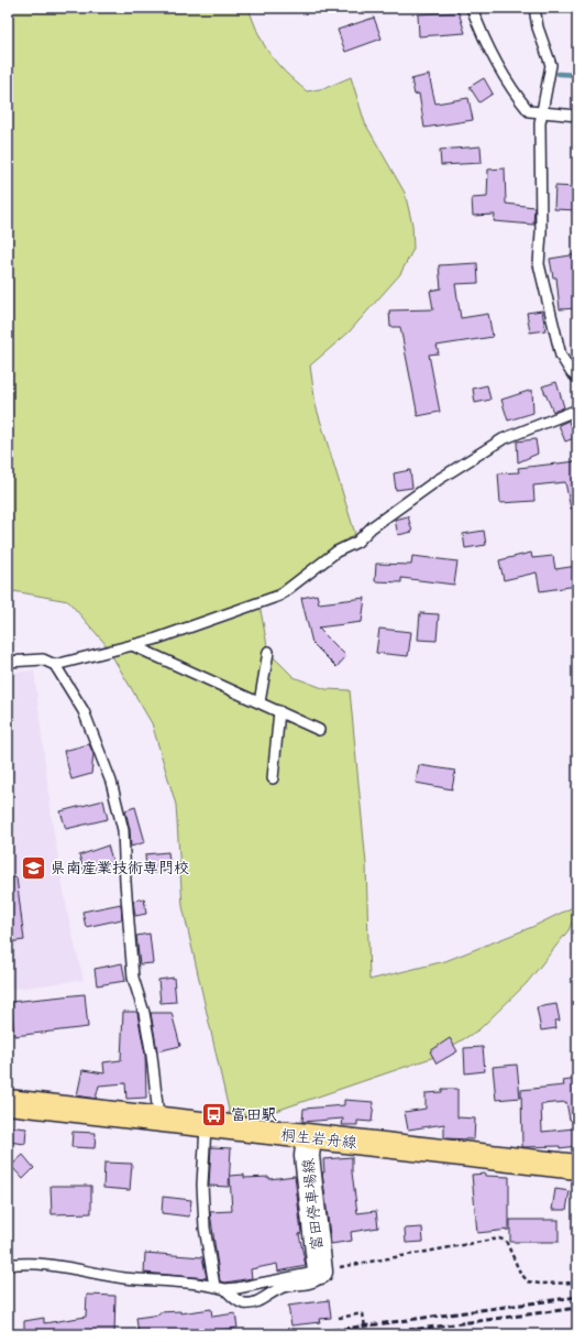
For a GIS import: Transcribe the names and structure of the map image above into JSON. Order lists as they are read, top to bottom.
{
  "streets": {
    "main road": ["桐生岩舟線", "富田停車場線"]
  },
  "crossings": [
    ["桐生岩舟線", "富田停車場線"]
  ],
  "places": {
    "school or university": ["県南産業技術専門校"],
    "bus stop": ["富田駅"]
  }
}
